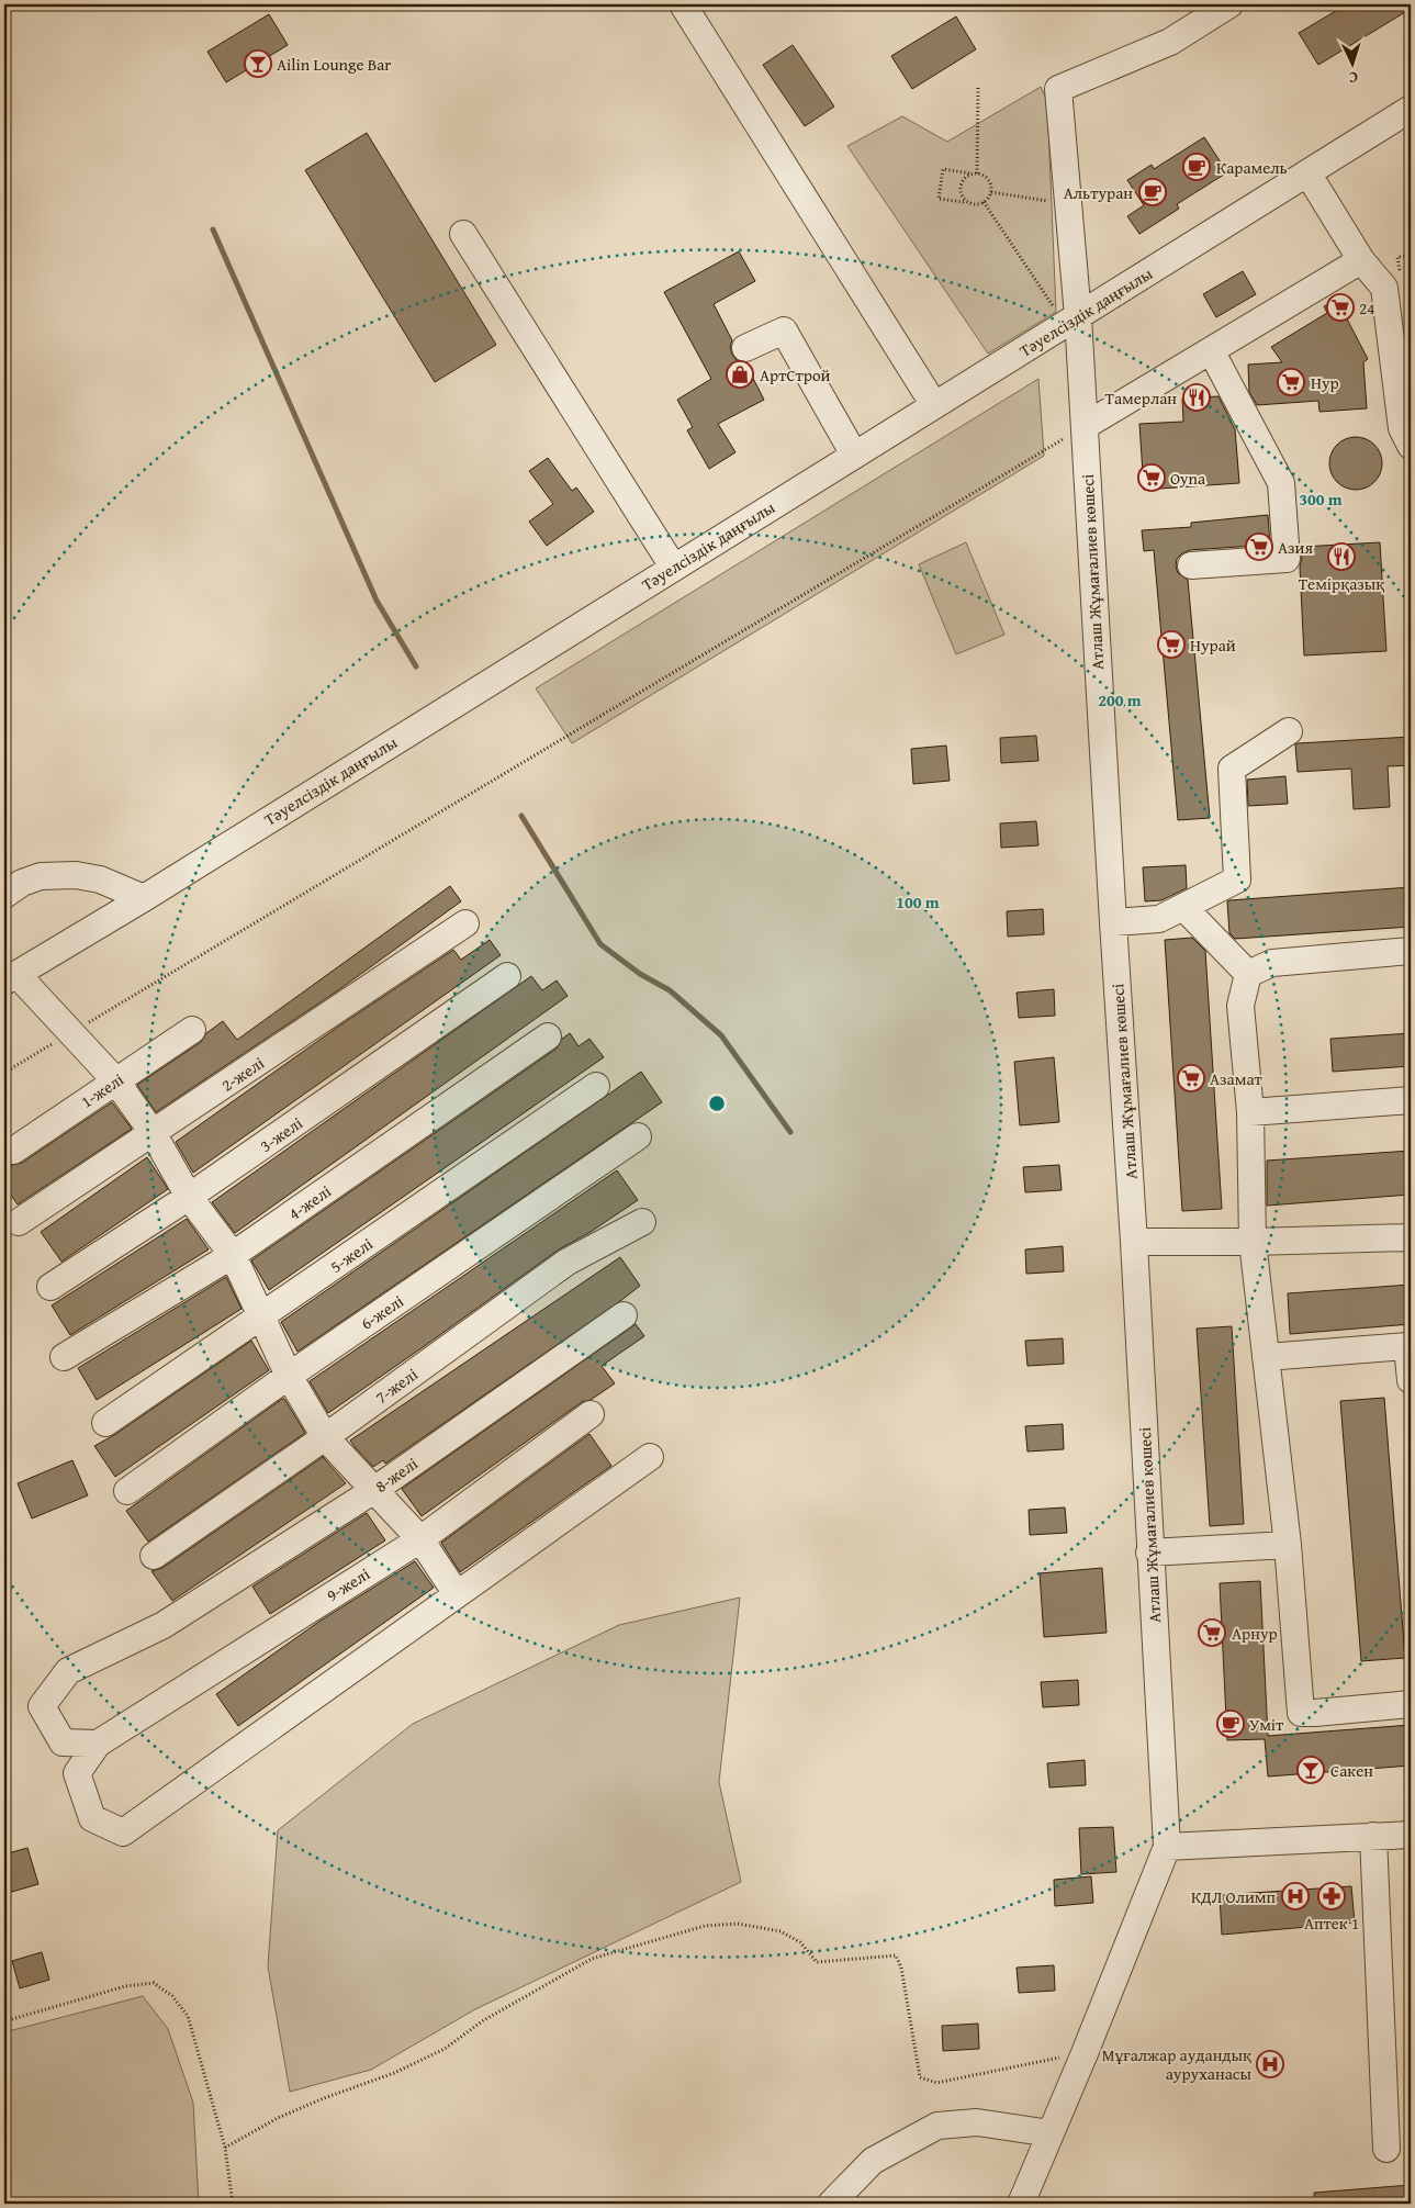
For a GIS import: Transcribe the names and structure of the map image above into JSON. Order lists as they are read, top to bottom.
{
  "streets": {
    "street": [
      "Тәуелсіздік даңғылы",
      "Атлаш Жұмағалиев көшесі",
      "2-желі",
      "1-желі",
      "3-желі",
      "4-желі",
      "5-желі",
      "6-желі",
      "7-желі",
      "8-желі",
      "9-желі"
    ]
  },
  "crossings": [
    ["Тәуелсіздік даңғылы", "Атлаш Жұмағалиев көшесі"],
    ["8-желі", "9-желі"]
  ],
  "places": {
    "bar": ["Ailin Lounge Bar", "Сакен"],
    "cafe": ["Карамель", "Альтуран", "Умiт"],
    "supermarket": [
      "24",
      "Нур",
      "Oyna",
      "Азия",
      "Нурай",
      "Азамат",
      "Арнур"
    ],
    "shop": ["АртСтрой"],
    "restaurant": ["Тамерлан", "Темірқазық"],
    "hospital": ["КДЛ Олимп", "Мұғалжар аудандық ауруханасы"],
    "pharmacy": ["Аптек 1"]
  },
  "north": "bottom",
  "rings": ["300 m", "200 m", "100 m"]
}
